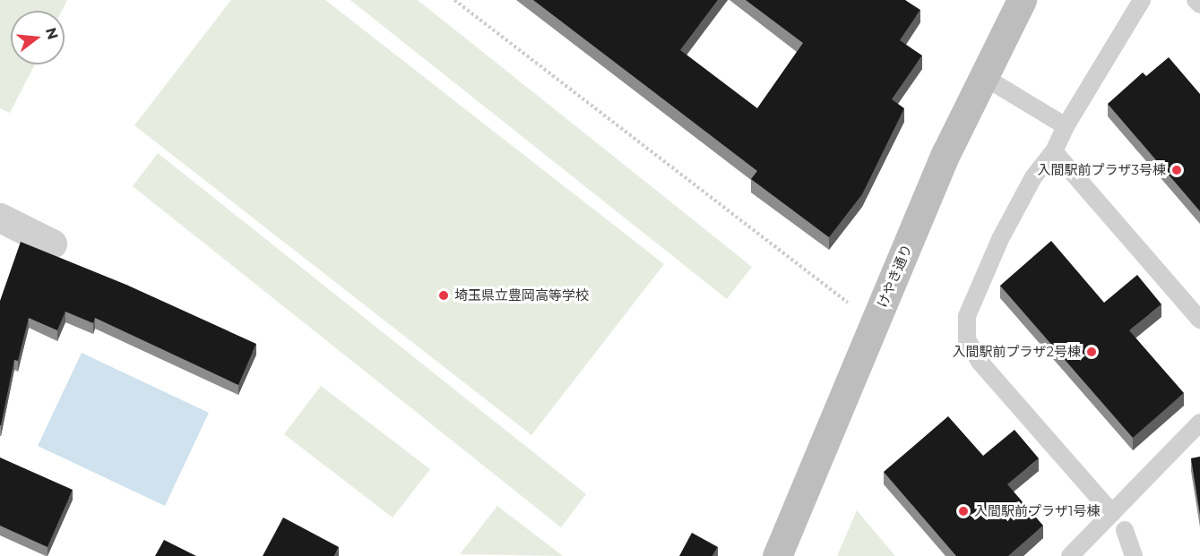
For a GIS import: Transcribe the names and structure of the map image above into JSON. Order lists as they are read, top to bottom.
{
  "streets": {
    "street": ["けやき通り"]
  },
  "places": [
    "入間駅前プラザ3号棟",
    "埼玉県立豊岡高等学校",
    "入間駅前プラザ2号棟",
    "入間駅前プラザ1号棟"
  ],
  "north": "right"
}
